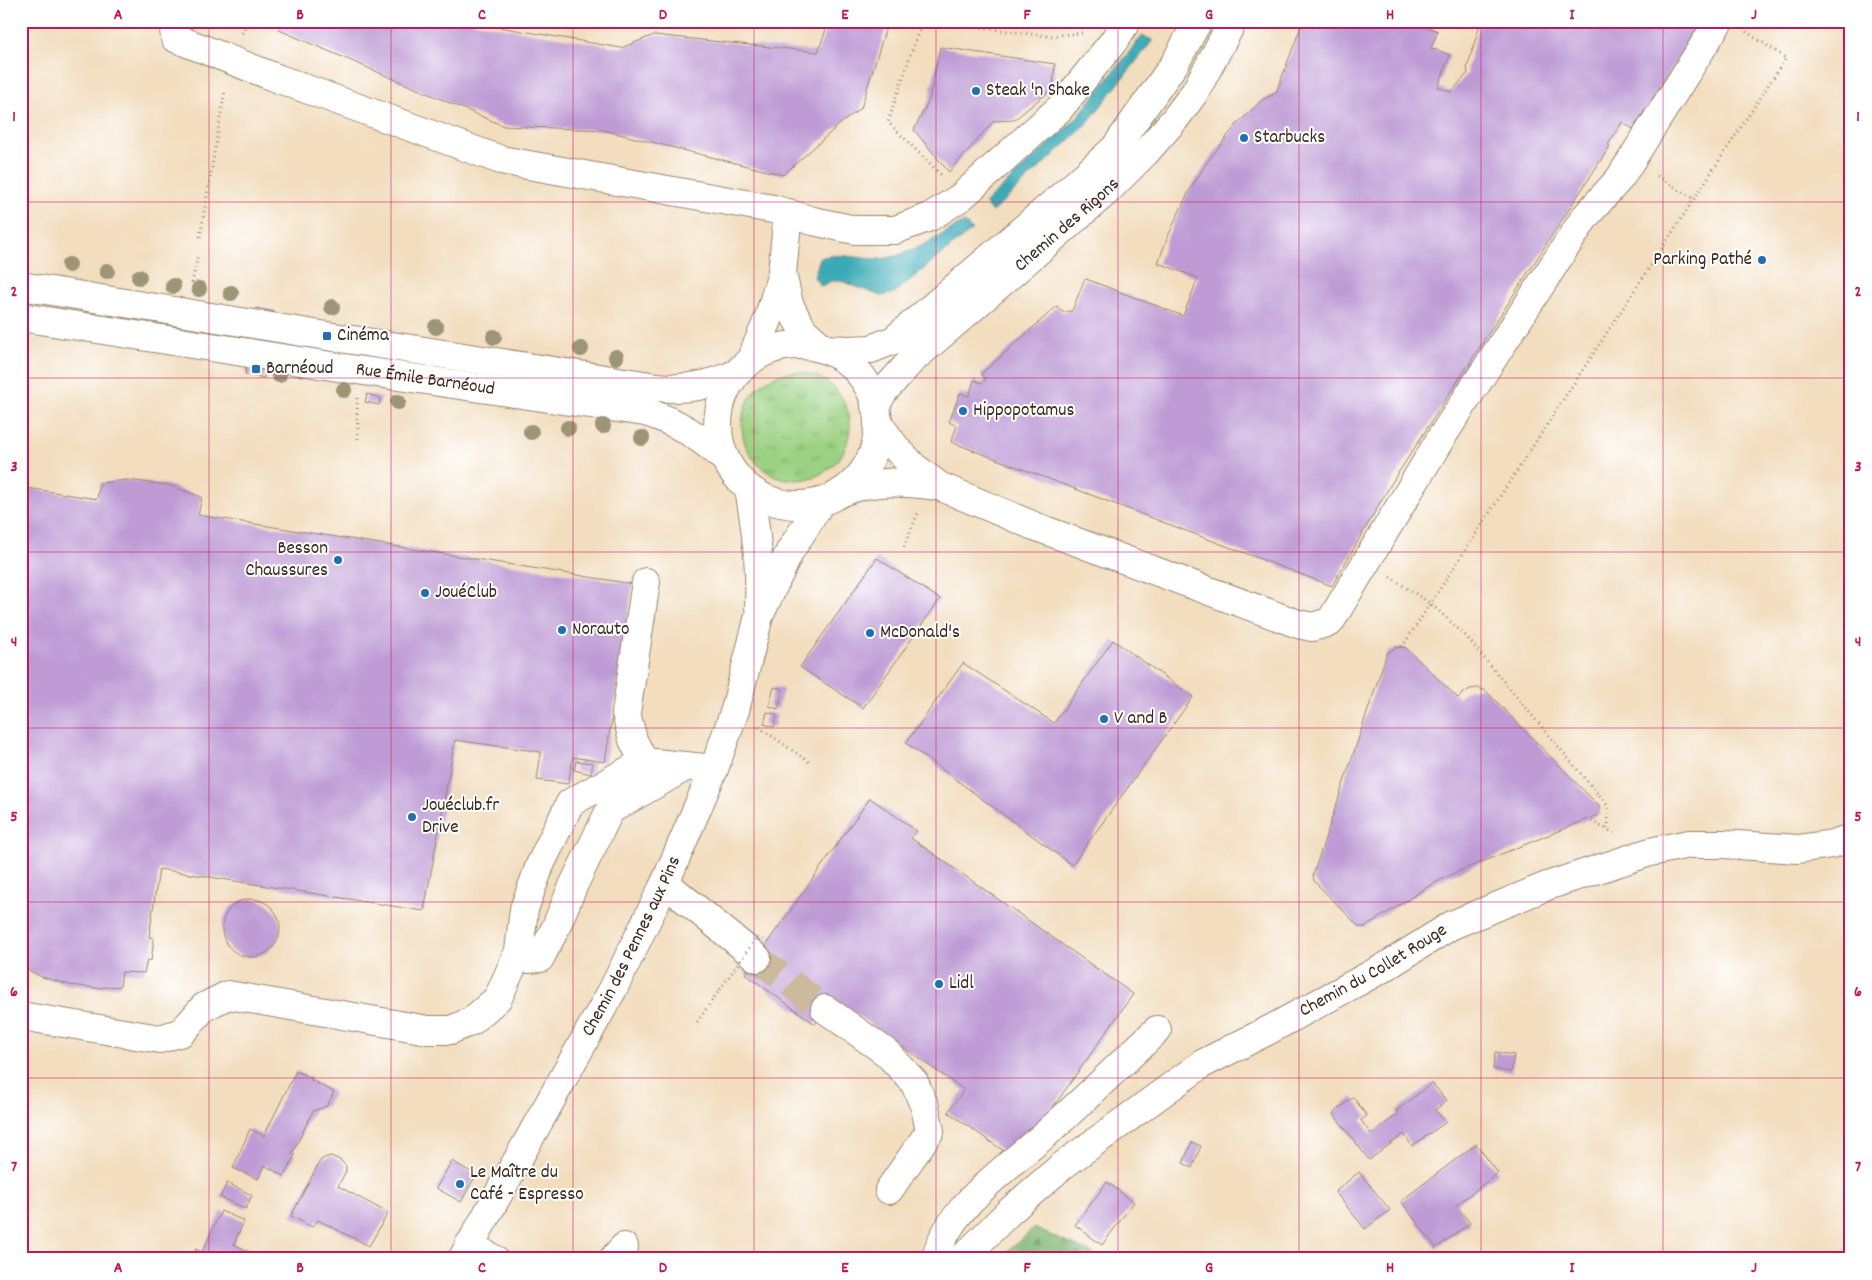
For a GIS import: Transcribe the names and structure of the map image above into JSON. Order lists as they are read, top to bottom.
{
  "streets": {
    "street": [
      "Chemin des Rigons",
      "Rue Émile Barnéoud",
      "Chemin des Pennes aux Pins",
      "Chemin du Collet Rouge"
    ]
  },
  "crossings": [
    ["Chemin des Rigons", "Rue Émile Barnéoud"],
    ["Chemin des Rigons", "Chemin des Pennes aux Pins"],
    ["Rue Émile Barnéoud", "Chemin des Pennes aux Pins"]
  ],
  "places": {
    "other": [
      "Steak 'n Shake",
      "Starbucks",
      "Parking Pathé",
      "Hippopotamus",
      "Besson Chaussures",
      "JouéClub",
      "Norauto",
      "McDonald's",
      "V and B",
      "Jouéclub.fr Drive",
      "Lidl",
      "Le Maître du Café - Espresso"
    ],
    "transit": ["Cinéma", "Barnéoud"]
  },
  "grid": {
    "columns": [
      "A",
      "B",
      "C",
      "D",
      "E",
      "F",
      "G",
      "H",
      "I",
      "J"
    ],
    "rows": [
      "1",
      "2",
      "3",
      "4",
      "5",
      "6",
      "7"
    ]
  }
}
